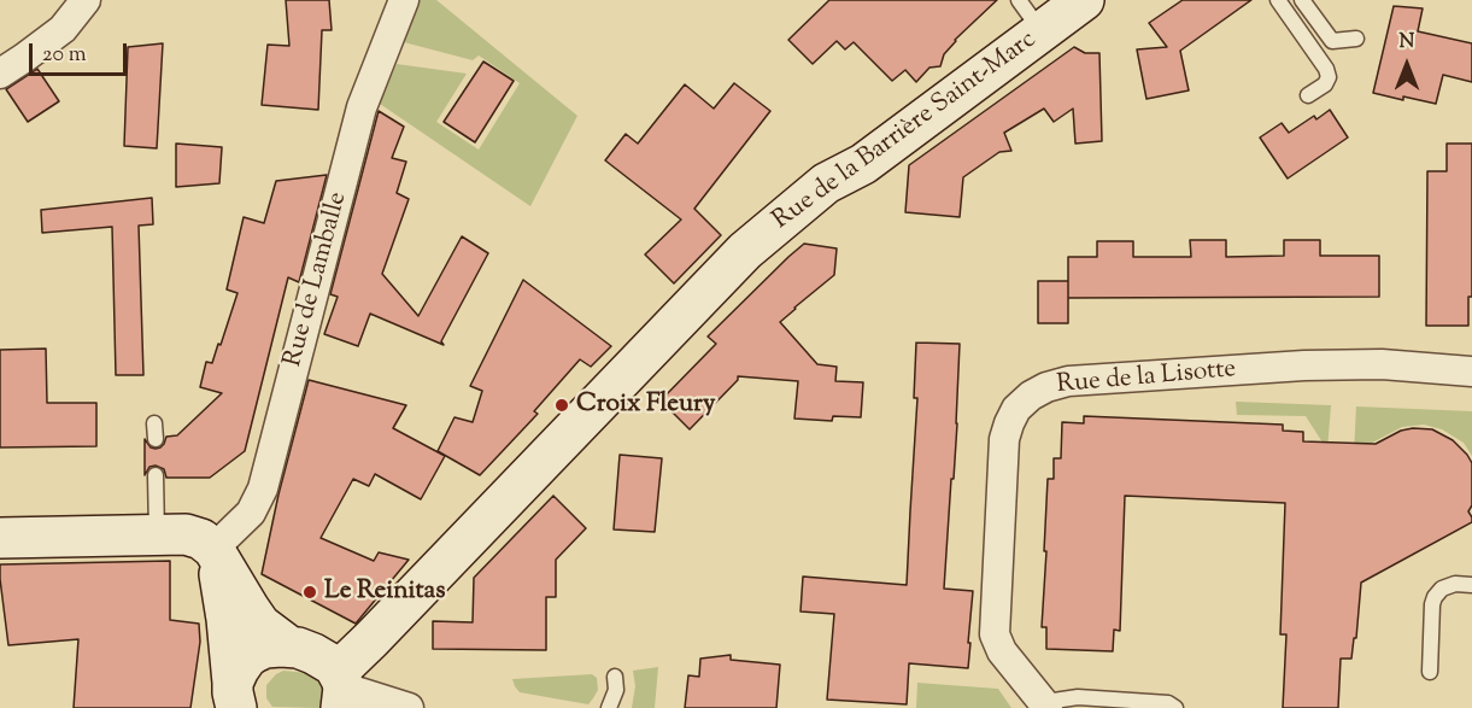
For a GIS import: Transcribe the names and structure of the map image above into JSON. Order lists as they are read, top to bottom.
{
  "streets": {
    "main road": ["Rue de la Barrière Saint-Marc"],
    "street": ["Rue de Lamballe", "Rue de la Lisotte"]
  },
  "places": ["Croix Fleury", "Le Reinitas"],
  "scale_bar": "20 m",
  "north": "top"
}
